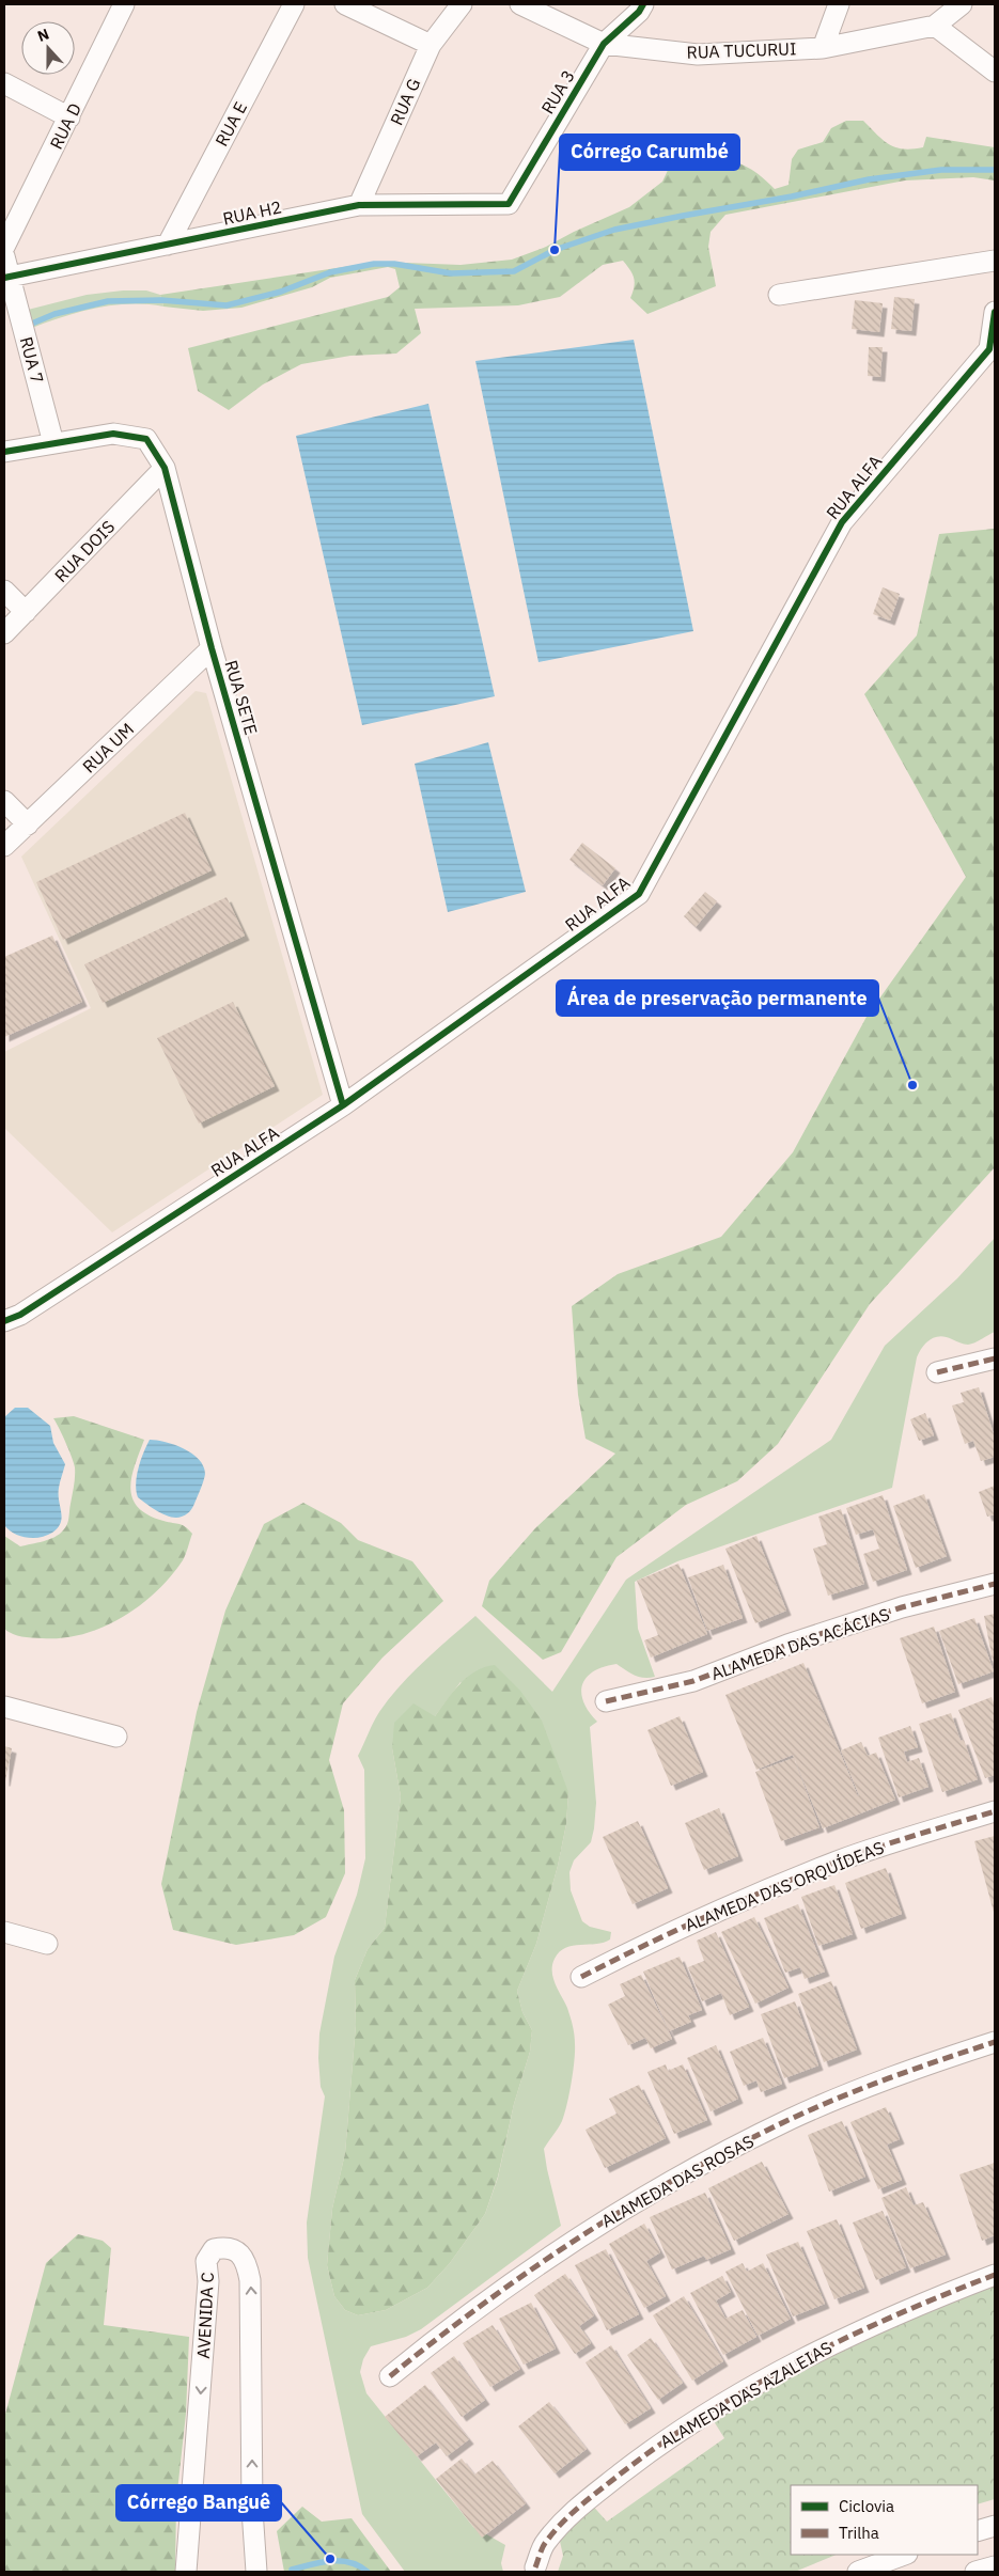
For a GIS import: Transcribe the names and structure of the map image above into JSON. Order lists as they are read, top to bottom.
{
  "streets": {
    "street": [
      "RUA TUCURUI",
      "RUA 3",
      "RUA G",
      "RUA E",
      "RUA D",
      "RUA H2",
      "RUA 7",
      "RUA ALFA",
      "RUA DOIS",
      "RUA SETE",
      "RUA UM",
      "ALAMEDA DAS ACÁCIAS",
      "ALAMEDA DAS ORQUÍDEAS",
      "ALAMEDA DAS ROSAS",
      "AVENIDA C",
      "ALAMEDA DAS AZALEIAS"
    ]
  },
  "crossings": [
    ["RUA TUCURUI", "RUA 3"],
    ["RUA 3", "RUA H2"],
    ["RUA G", "RUA H2"],
    ["RUA E", "RUA H2"],
    ["RUA H2", "RUA 7"],
    ["RUA 7", "RUA SETE"],
    ["RUA ALFA", "RUA SETE"],
    ["RUA DOIS", "RUA SETE"],
    ["RUA SETE", "RUA UM"]
  ],
  "places": ["Córrego Carumbé", "Área de preservação permanente", "Córrego Banguê"],
  "legend": ["Ciclovia", "Trilha"],
  "north": "top"
}
